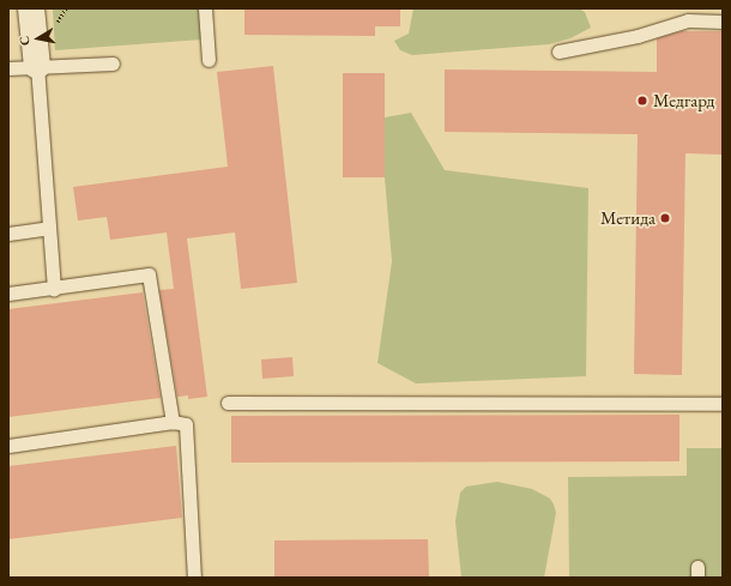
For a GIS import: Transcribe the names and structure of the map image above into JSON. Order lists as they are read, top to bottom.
{
  "places": ["Медгард", "Метида"],
  "north": "left"
}
